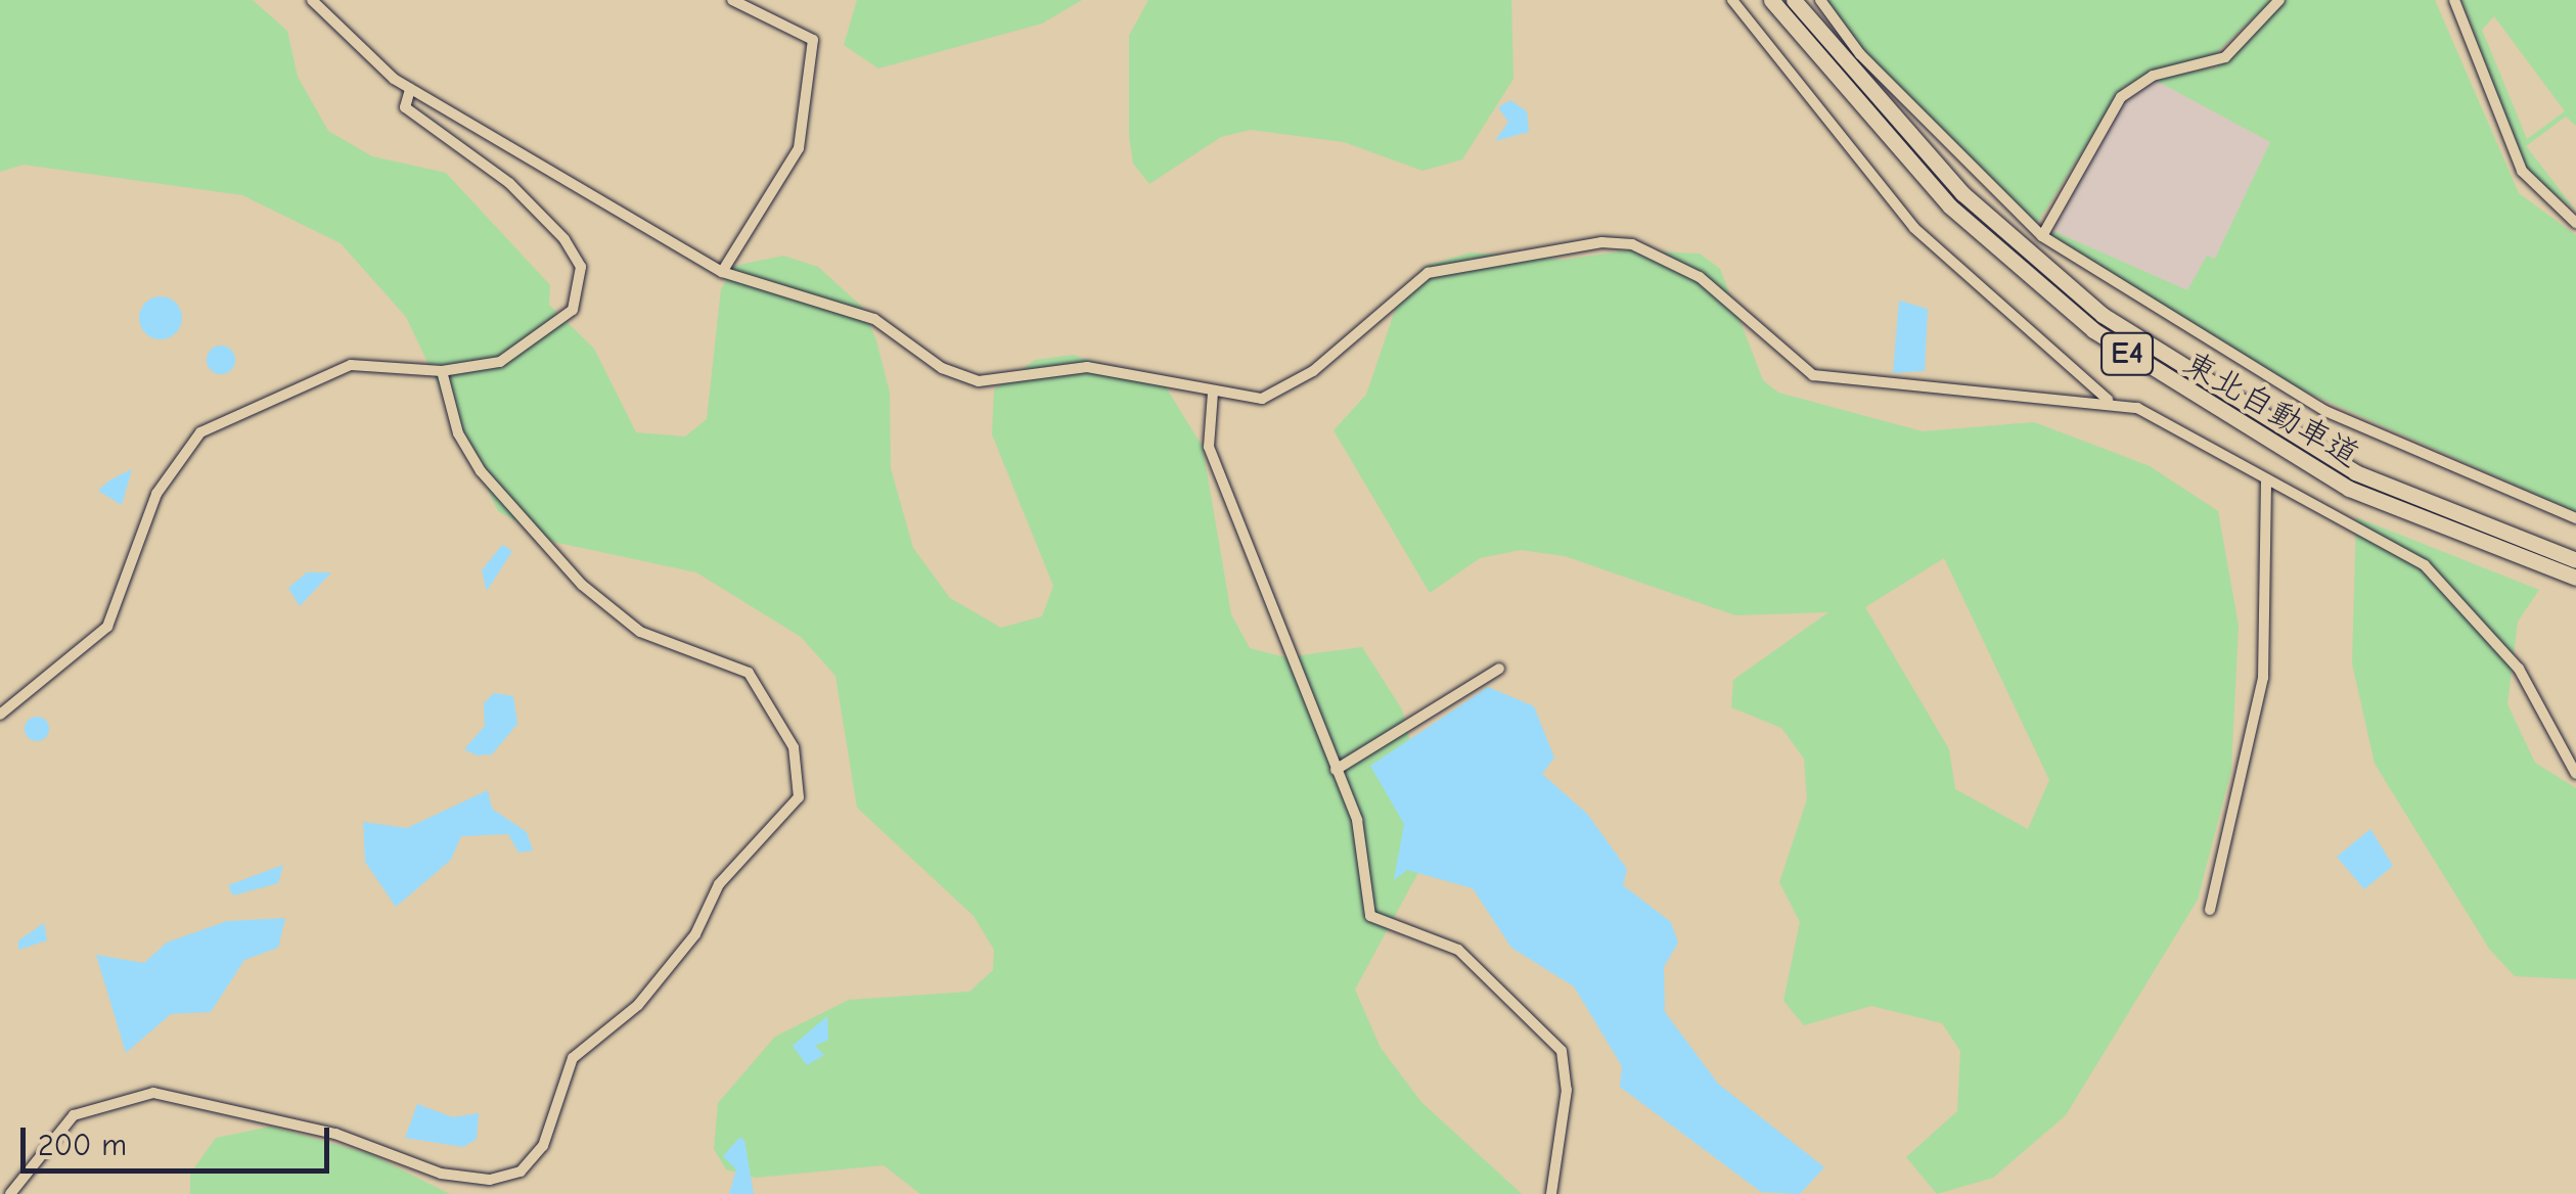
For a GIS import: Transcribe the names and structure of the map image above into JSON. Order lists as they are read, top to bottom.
{
  "streets": {
    "highway": ["E4", "東北自動車道"]
  },
  "scale_bar": "200 m"
}
